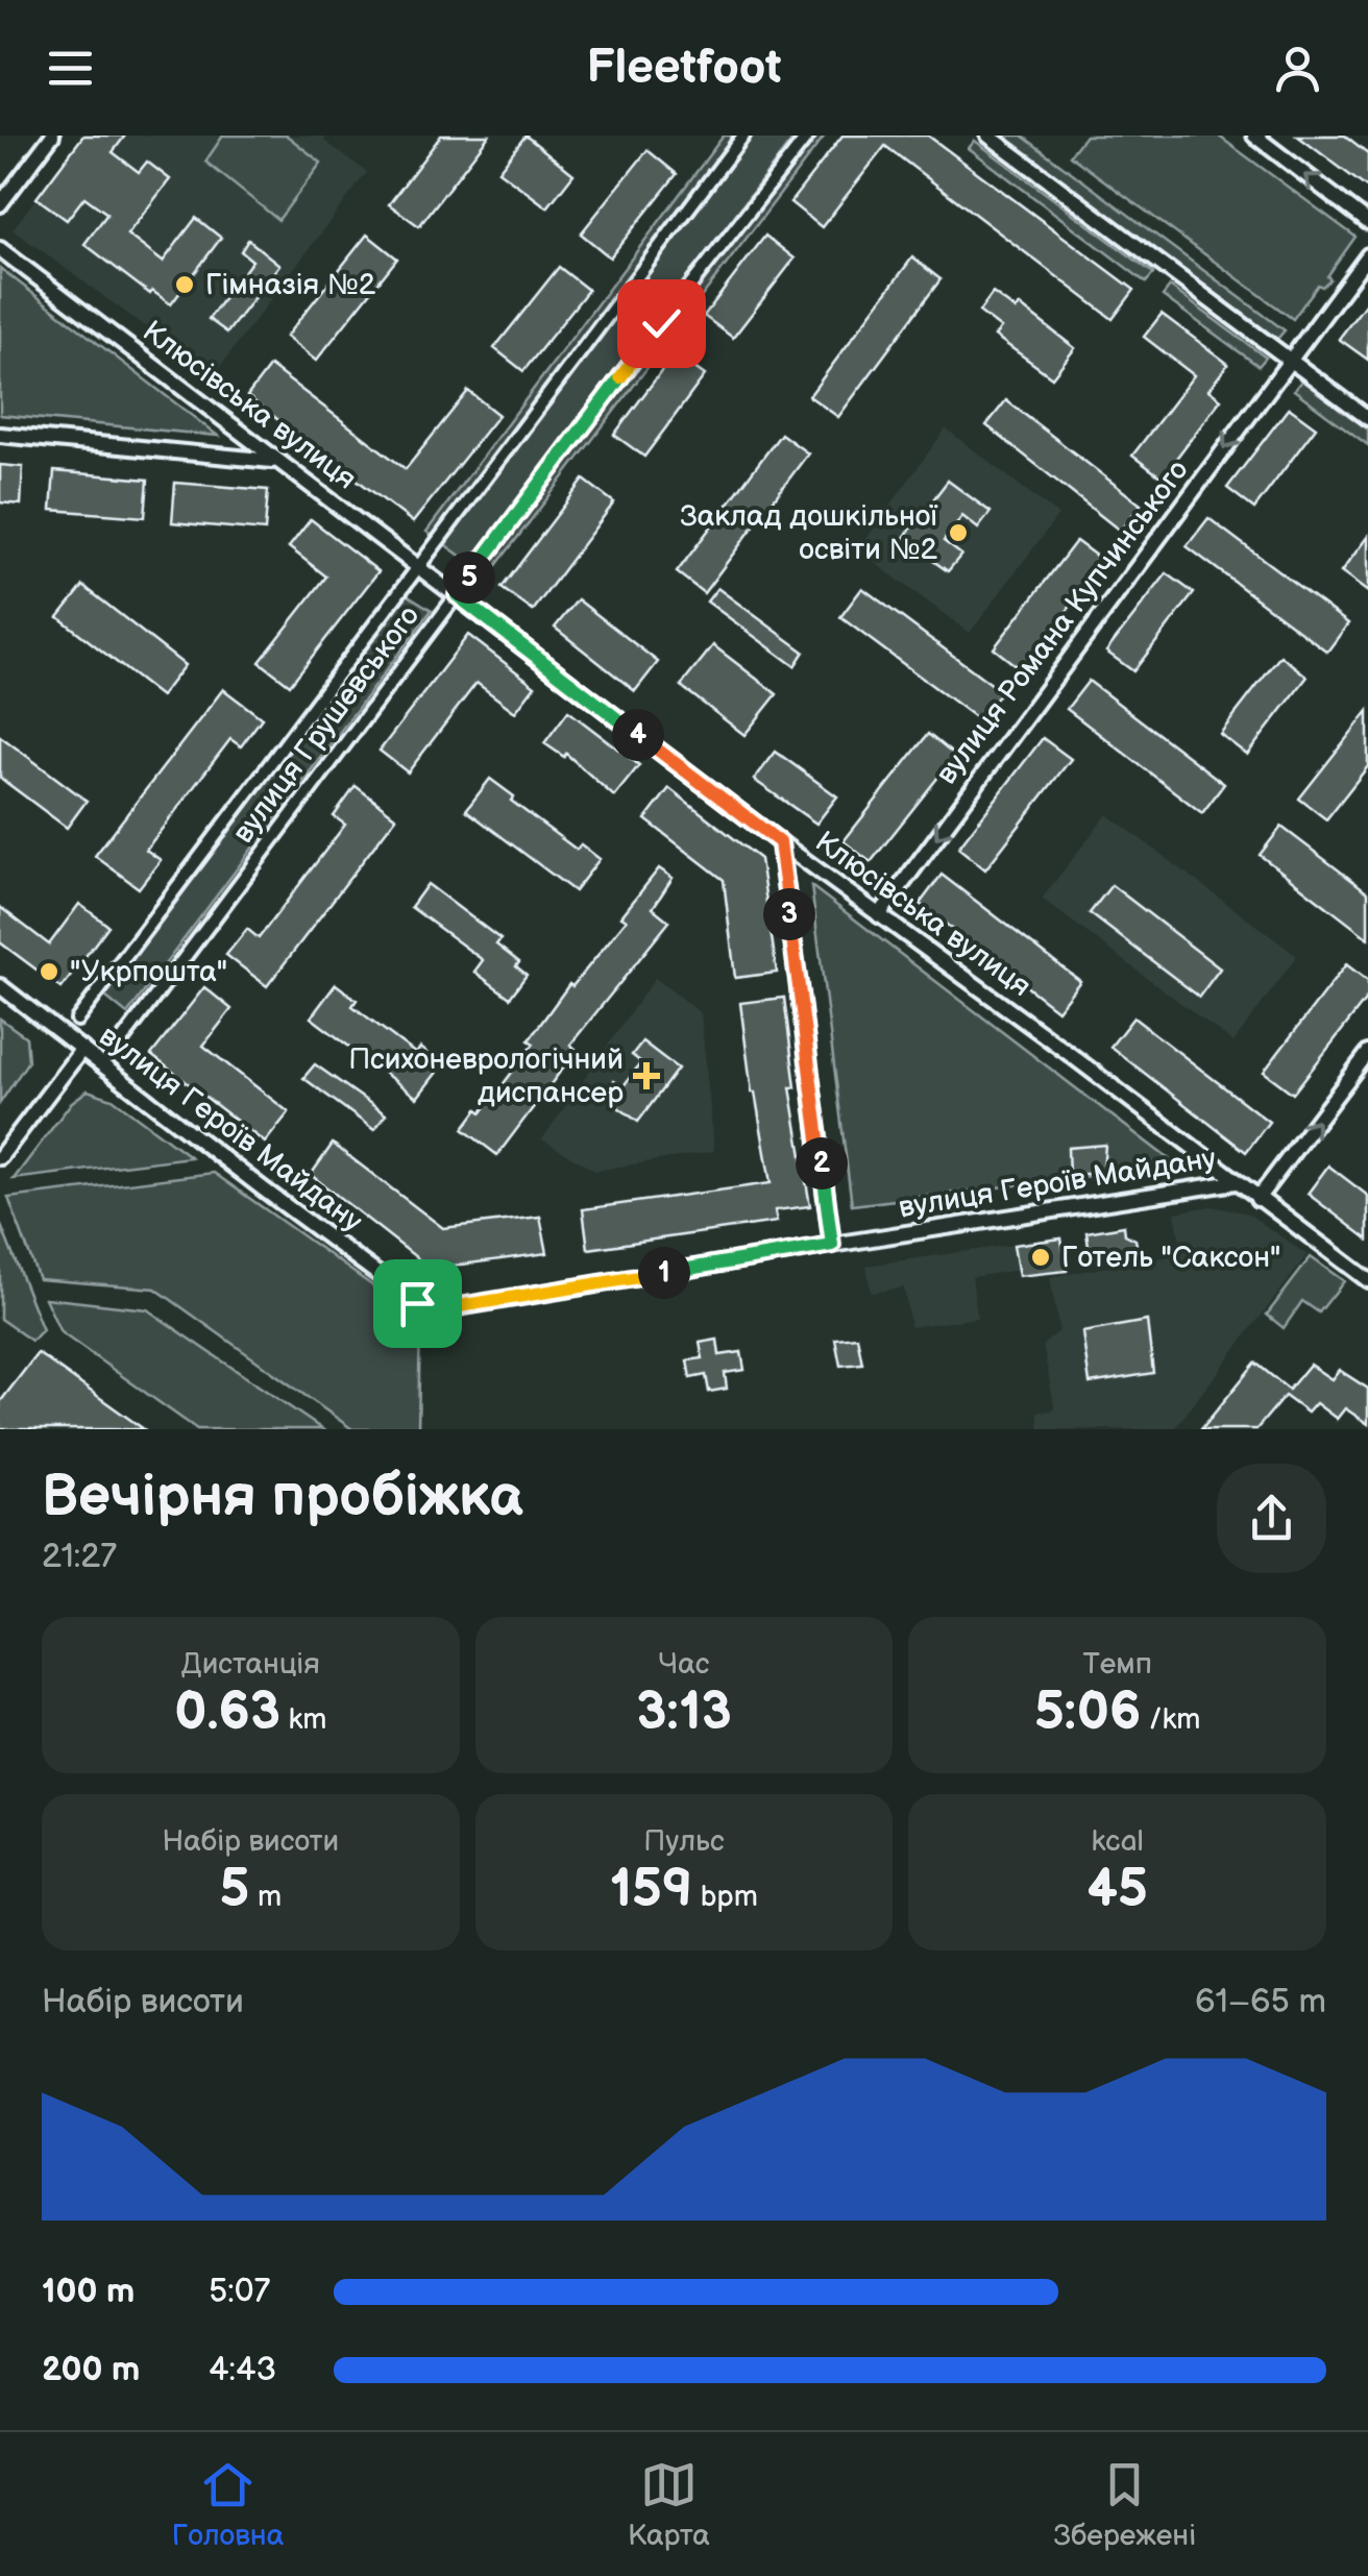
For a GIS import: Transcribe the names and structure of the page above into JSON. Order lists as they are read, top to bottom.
{
  "streets": {
    "street": [
      "Клюсівська вулиця",
      "вулиця Романа Купчинського",
      "вулиця Грушевського",
      "вулиця Героїв Майдану"
    ]
  },
  "crossings": [
    ["Клюсівська вулиця", "вулиця Романа Купчинського"],
    ["Клюсівська вулиця", "вулиця Грушевського"],
    ["Клюсівська вулиця", "вулиця Героїв Майдану"]
  ],
  "one_way": ["вулиця Романа Купчинського"],
  "places": {
    "other": [
      "Гімназія №2",
      "Заклад дошкільної освіти №2",
      "\"Укрпошта\"",
      "Готель \"Саксон\""
    ],
    "health": ["Психоневрологічний диспансер"]
  },
  "page": {
    "header": "Fleetfoot",
    "pins": [
      "5",
      "4",
      "3",
      "2",
      "1"
    ],
    "heading": ["Вечірня пробіжка", "21:27"],
    "stats": [
      ["Дистанція", "0.63 km"],
      ["Час", "3:13"],
      ["Темп", "5:06 /km"],
      ["Набір висоти", "5 m"],
      ["Пульс", "159 bpm"],
      ["kcal", "45"]
    ],
    "chart": ["Набір висоти", "61–65 m"],
    "list": [
      {
        "name": "100 m",
        "note": "5:07"
      },
      {
        "name": "200 m",
        "note": "4:43"
      }
    ],
    "tabs": ["Головна", "Карта", "Збережені"]
  }
}
